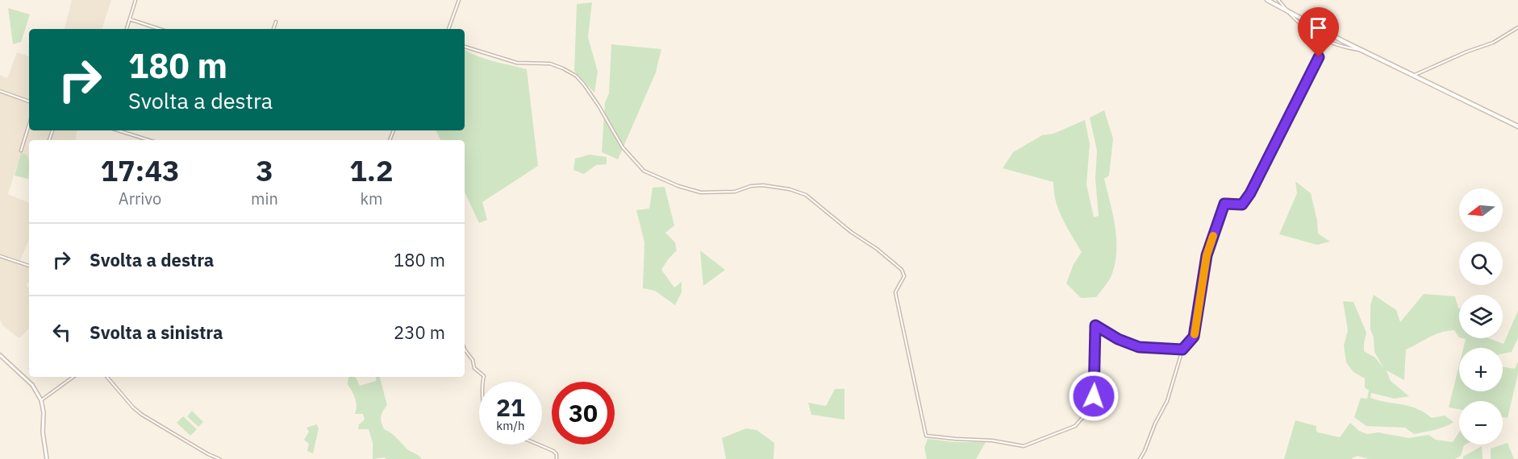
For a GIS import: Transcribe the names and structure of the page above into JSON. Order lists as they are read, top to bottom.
{
  "north": "left",
  "page": {
    "turn": ["180 m", "Svolta a destra"],
    "eta": [
      "17:43",
      "Arrivo",
      "3",
      "min",
      "1.2",
      "km"
    ],
    "map_buttons": ["+", "−"],
    "list": [
      {
        "name": "Svolta a destra",
        "value": "180 m"
      },
      {
        "name": "Svolta a sinistra",
        "value": "230 m"
      }
    ],
    "speed": "21 km/h",
    "limit": "30"
  }
}
